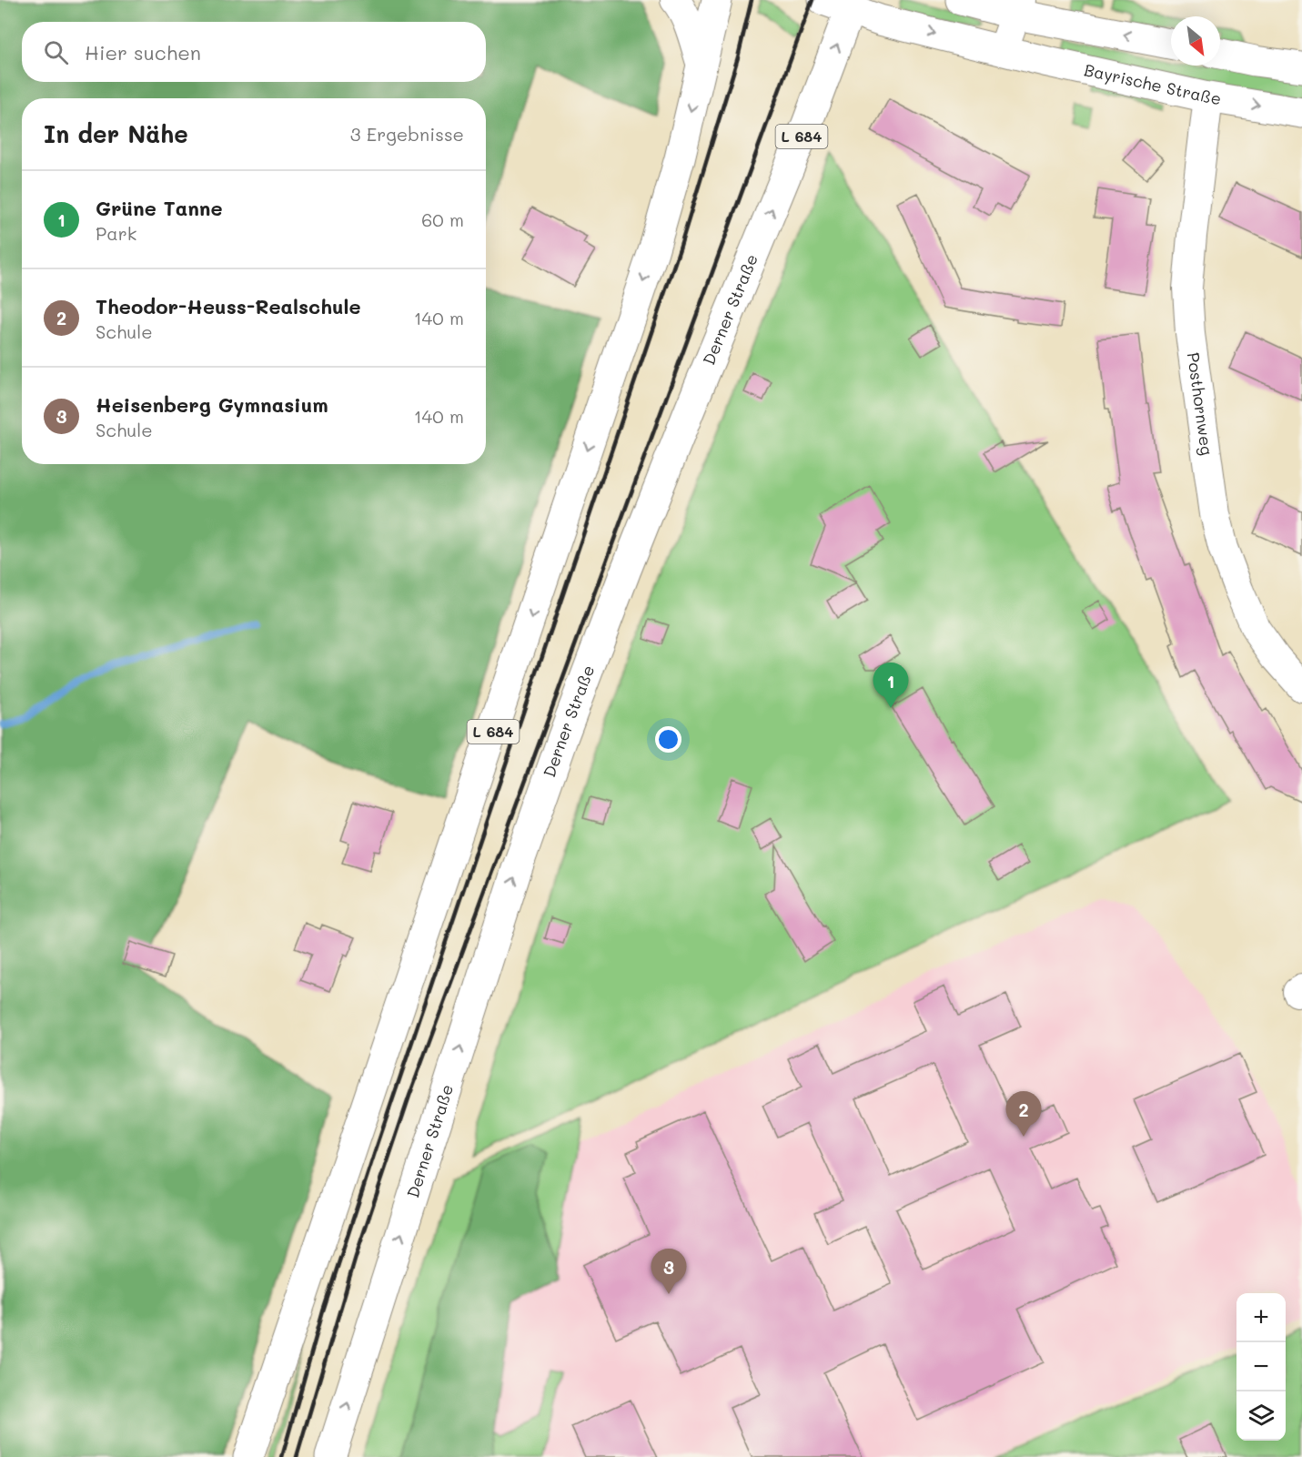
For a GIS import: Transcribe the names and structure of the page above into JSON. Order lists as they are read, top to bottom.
{
  "streets": {
    "main road": ["Bayrische Straße", "L 684", "Derner Straße"],
    "street": ["Posthornweg"]
  },
  "crossings": [
    ["Bayrische Straße", "Derner Straße"],
    ["Bayrische Straße", "Posthornweg"]
  ],
  "north": "bottom right",
  "page": {
    "search": "Hier suchen",
    "heading": ["In der Nähe", "3 Ergebnisse"],
    "list": [
      {
        "mark": "1",
        "name": "Grüne Tanne",
        "note": "Park",
        "value": "60 m"
      },
      {
        "mark": "2",
        "name": "Theodor-Heuss-Realschule",
        "note": "Schule",
        "value": "140 m"
      },
      {
        "mark": "3",
        "name": "Heisenberg Gymnasium",
        "note": "Schule",
        "value": "140 m"
      }
    ],
    "pins": ["1", "2", "3"],
    "map_buttons": ["+", "−"]
  }
}
